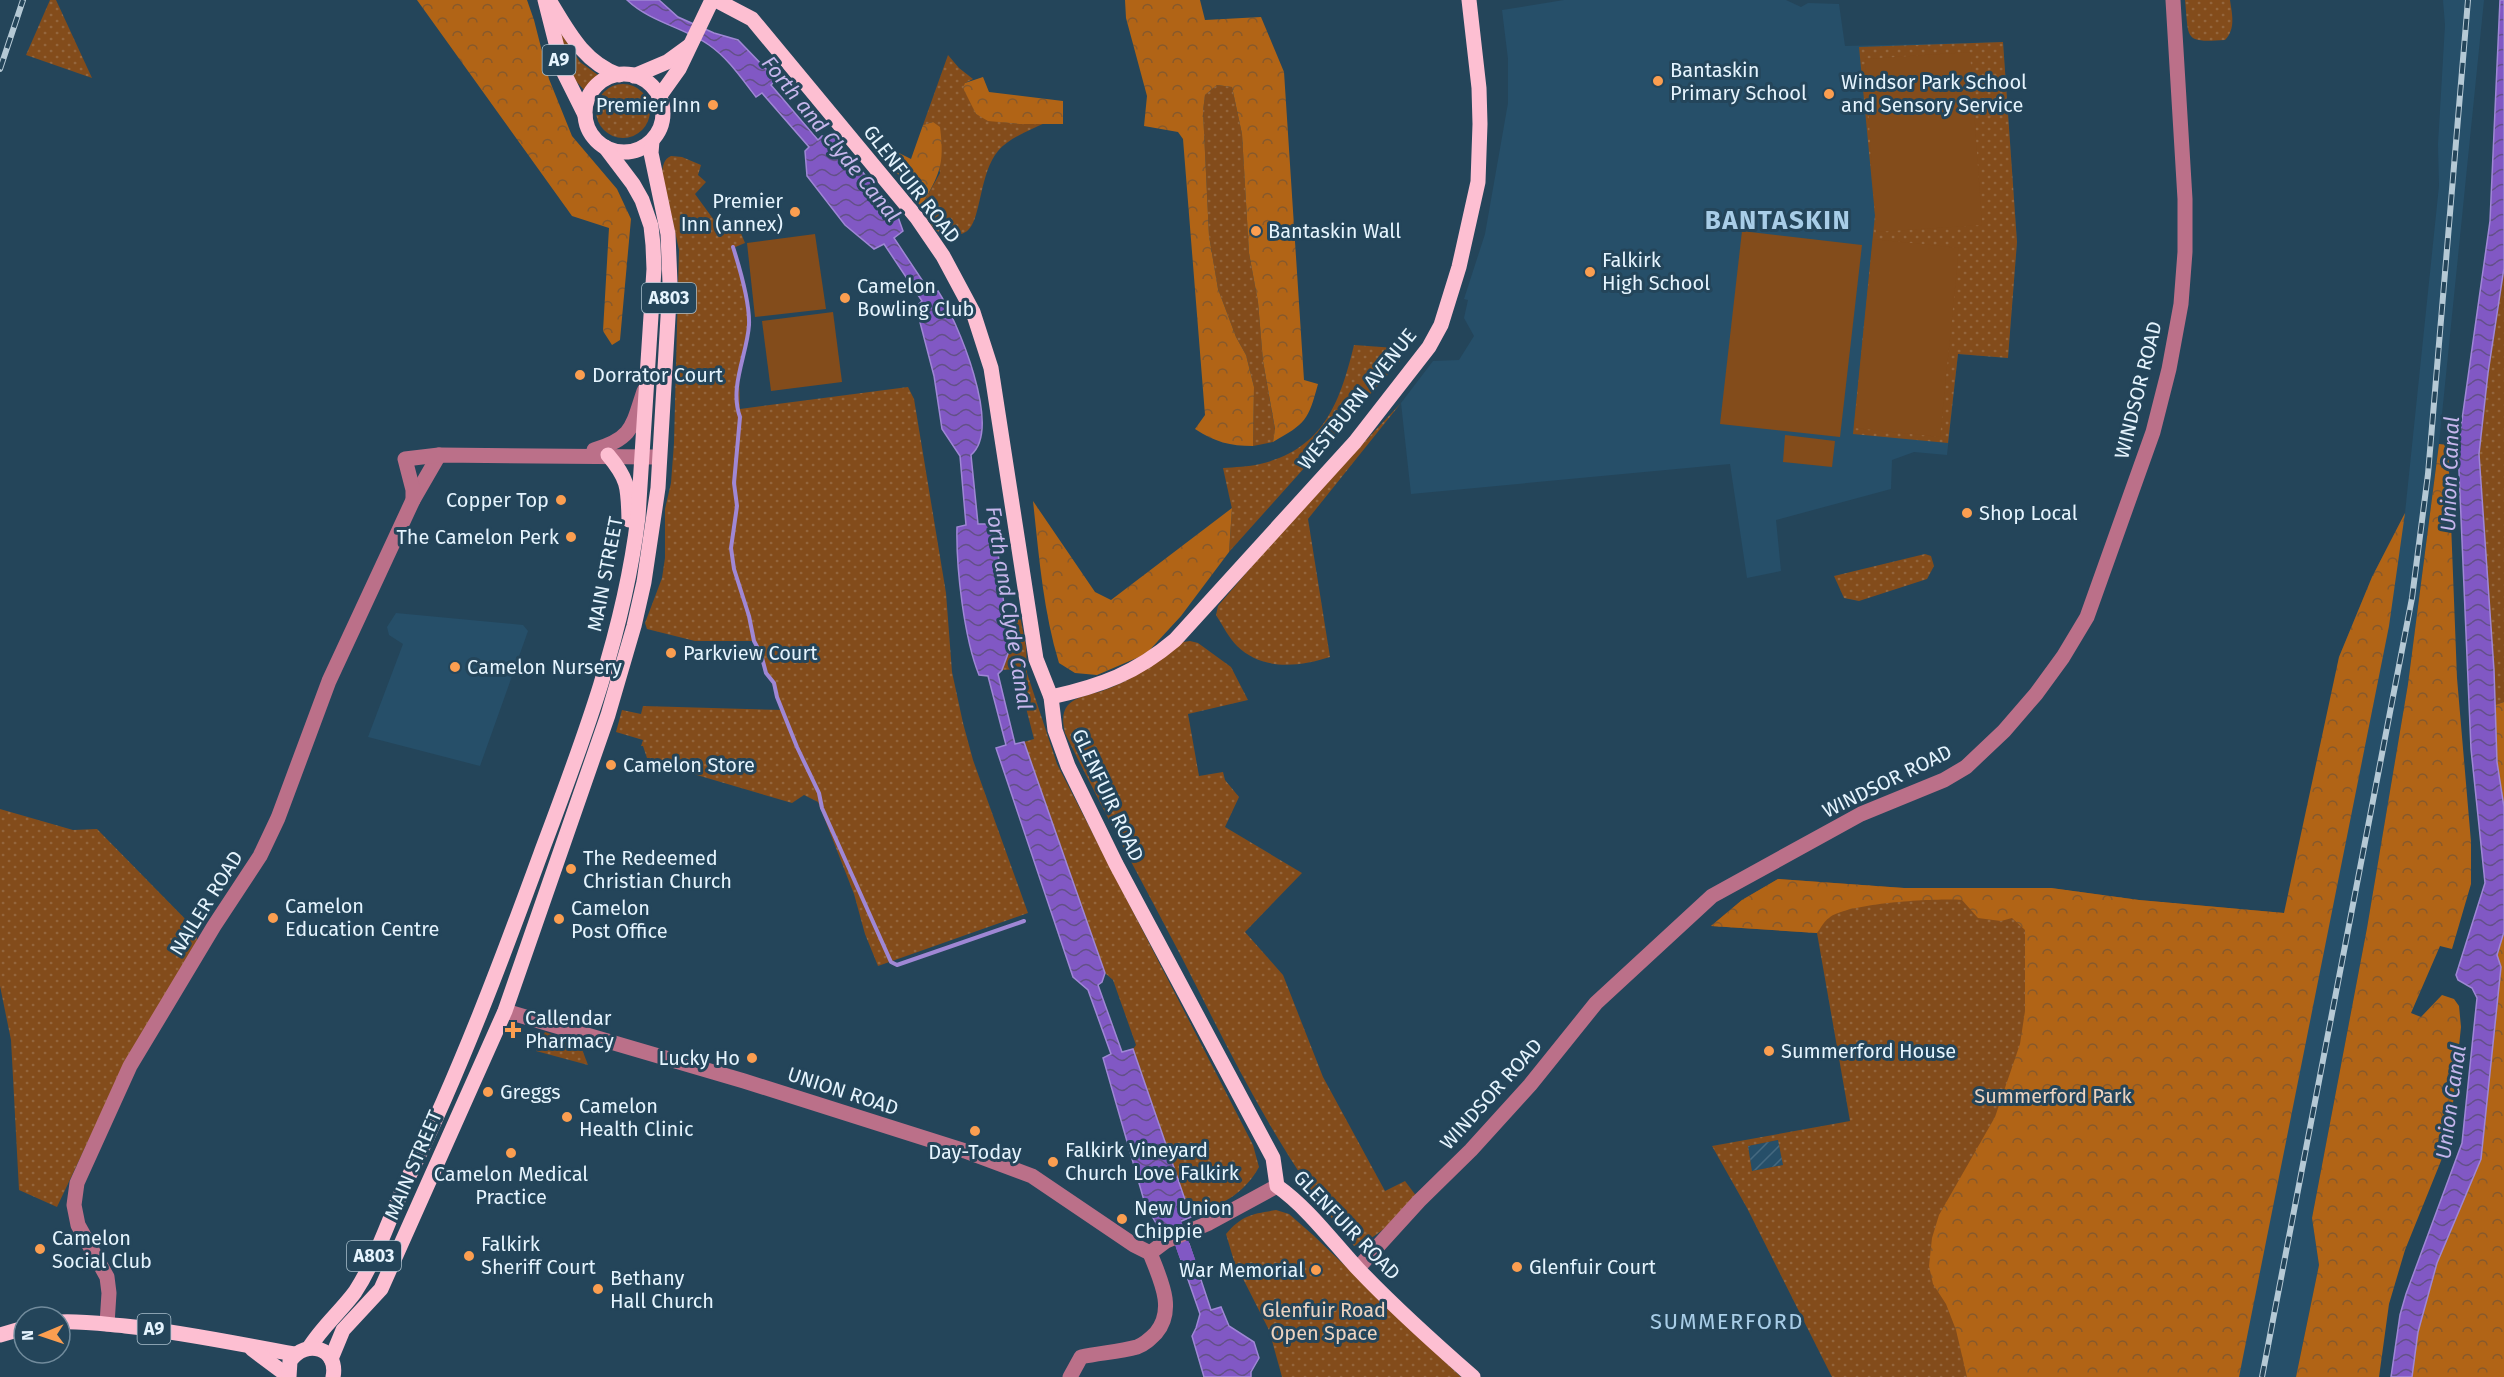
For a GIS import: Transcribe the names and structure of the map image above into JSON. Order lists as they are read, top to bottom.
{
  "streets": {
    "main road": [
      "A9",
      "GLENFUIR ROAD",
      "A803",
      "WESTBURN AVENUE",
      "MAIN STREET"
    ],
    "street": ["WINDSOR ROAD", "NAILER ROAD", "UNION ROAD"]
  },
  "crossings": [
    ["A9", "MAIN STREET"],
    ["A9", "NAILER ROAD"],
    ["GLENFUIR ROAD", "WINDSOR ROAD"],
    ["GLENFUIR ROAD", "WESTBURN AVENUE"],
    ["MAIN STREET", "UNION ROAD"]
  ],
  "districts": ["BANTASKIN", "SUMMERFORD"],
  "water": ["Forth and Clyde Canal", "Union Canal"],
  "parks": ["Summerford Park", "Glenfuir Road Open Space"],
  "places": {
    "other": [
      "Bantaskin Primary School",
      "Windsor Park School and Sensory Service",
      "Premier Inn",
      "Premier Inn (annex)",
      "Bantaskin Wall",
      "Falkirk High School",
      "Camelon Bowling Club",
      "Dorrator Court",
      "Copper Top",
      "Shop Local",
      "The Camelon Perk",
      "Parkview Court",
      "Camelon Nursery",
      "Camelon Store",
      "The Redeemed Christian Church",
      "Camelon Education Centre",
      "Camelon Post Office",
      "Summerford House",
      "Lucky Ho",
      "Greggs",
      "Camelon Health Clinic",
      "Day-Today",
      "Camelon Medical Practice",
      "Falkirk Vineyard Church Love Falkirk",
      "New Union Chippie",
      "Camelon Social Club",
      "Falkirk Sheriff Court",
      "Glenfuir Court",
      "War Memorial",
      "Bethany Hall Church"
    ],
    "health": ["Callendar Pharmacy"]
  },
  "north": "left"
}
